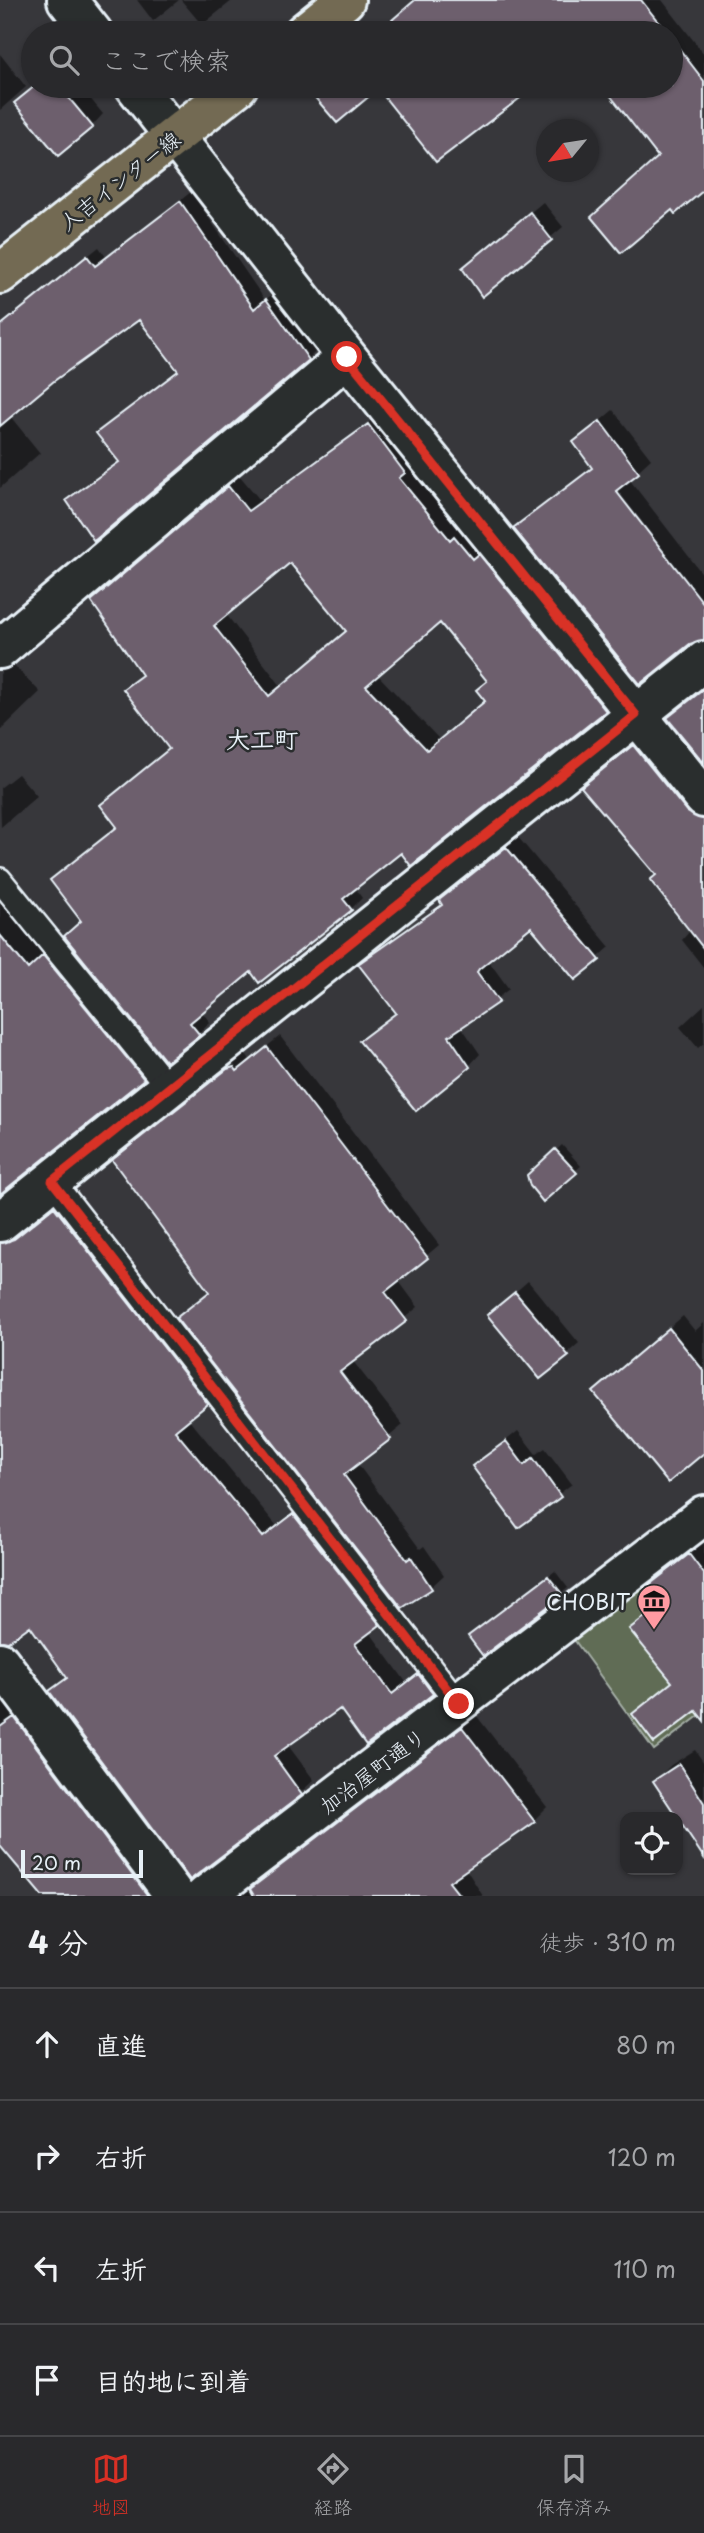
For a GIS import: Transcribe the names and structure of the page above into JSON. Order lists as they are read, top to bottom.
{
  "streets": {
    "main road": ["人吉インター線"],
    "street": ["加治屋町通り"]
  },
  "districts": ["大工町"],
  "places": {
    "museum": ["CHOBIT"]
  },
  "scale_bar": "20 m",
  "north": "bottom left",
  "page": {
    "search": "ここで検索",
    "scale": "20 m",
    "heading": ["4 分", "徒歩 · 310 m"],
    "list": [
      ["直進", "80 m"],
      ["右折", "120 m"],
      ["左折", "110 m"],
      "目的地に到着"
    ],
    "nav": ["地図", "経路", "保存済み"]
  }
}
